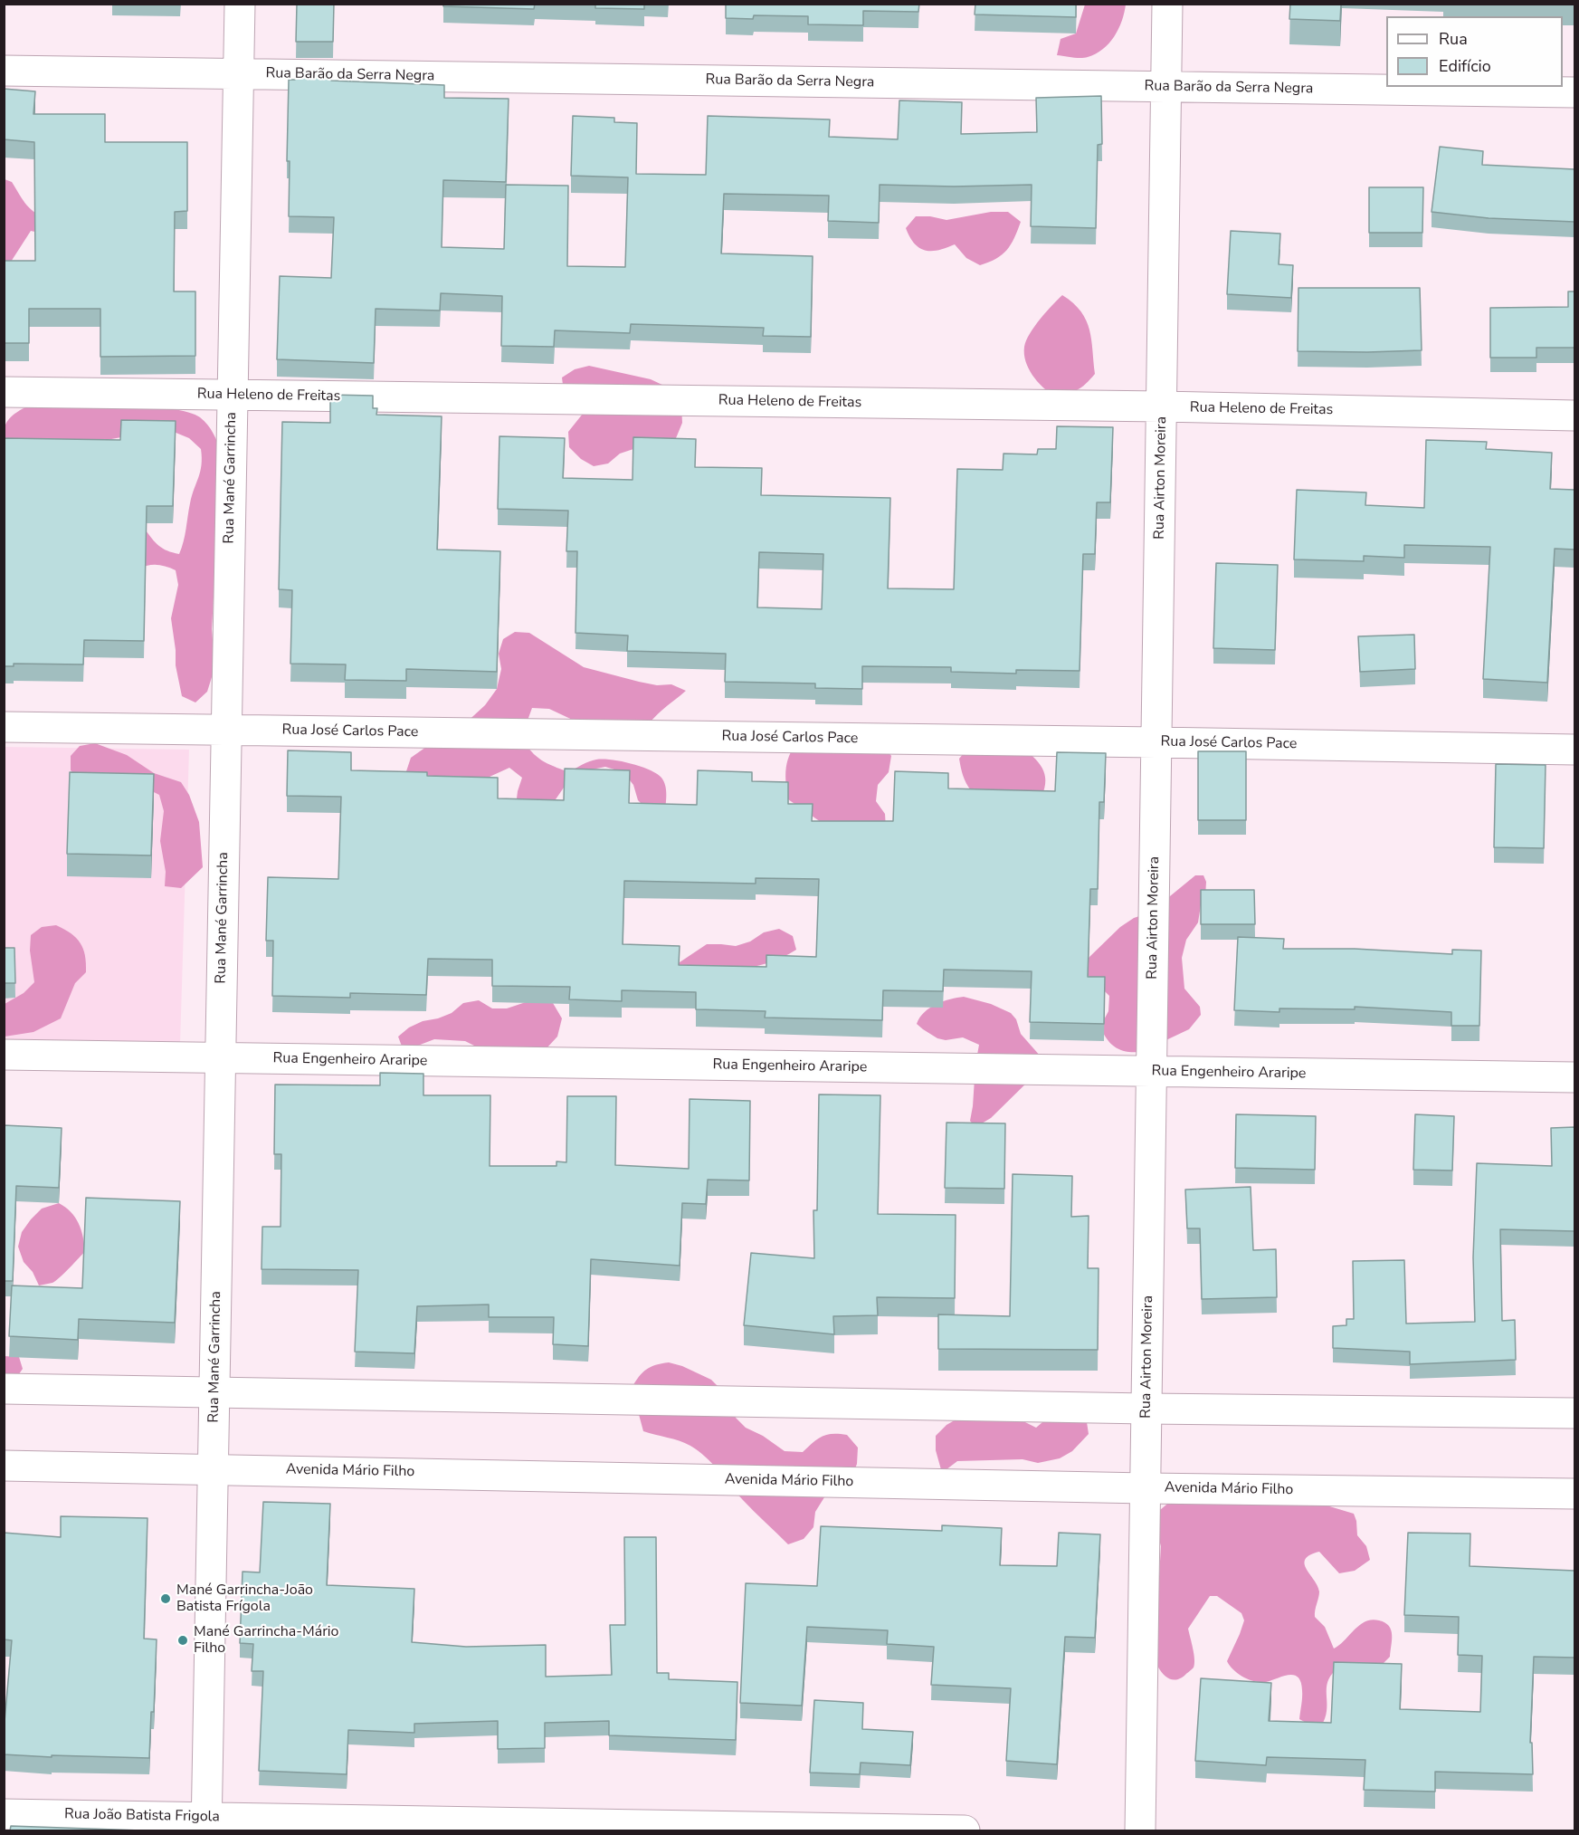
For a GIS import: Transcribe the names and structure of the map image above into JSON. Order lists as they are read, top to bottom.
{
  "streets": {
    "street": [
      "Rua Barão da Serra Negra",
      "Rua Heleno de Freitas",
      "Rua Mané Garrincha",
      "Rua Airton Moreira",
      "Rua José Carlos Pace",
      "Rua Engenheiro Araripe",
      "Avenida Mário Filho",
      "Rua João Batista Frigola"
    ]
  },
  "crossings": [
    ["Rua Barão da Serra Negra", "Rua Mané Garrincha"],
    ["Rua Barão da Serra Negra", "Rua Airton Moreira"],
    ["Rua Heleno de Freitas", "Rua Mané Garrincha"],
    ["Rua Heleno de Freitas", "Rua Airton Moreira"],
    ["Rua Mané Garrincha", "Rua José Carlos Pace"],
    ["Rua Mané Garrincha", "Rua Engenheiro Araripe"],
    ["Rua Mané Garrincha", "Avenida Mário Filho"],
    ["Rua Mané Garrincha", "Rua João Batista Frigola"],
    ["Rua Airton Moreira", "Rua José Carlos Pace"],
    ["Rua Airton Moreira", "Rua Engenheiro Araripe"],
    ["Rua Airton Moreira", "Avenida Mário Filho"]
  ],
  "places": ["Mané Garrincha-João Batista Frígola", "Mané Garrincha-Mário Filho"],
  "legend": ["Rua", "Edifício"]
}
